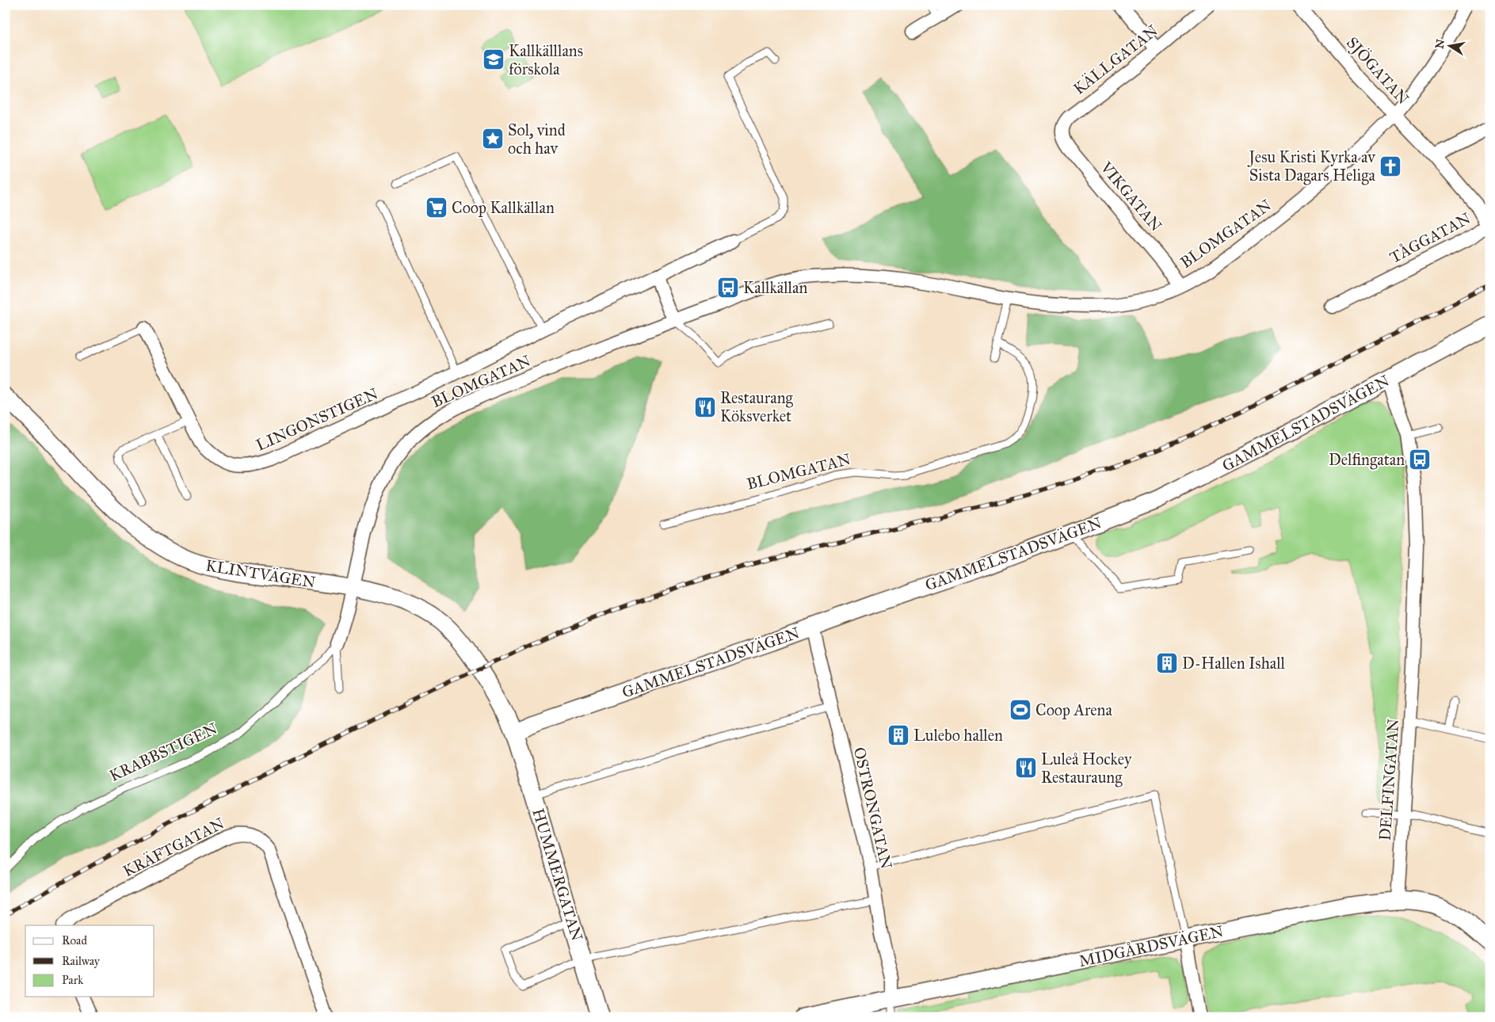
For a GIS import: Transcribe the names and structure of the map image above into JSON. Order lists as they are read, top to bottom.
{
  "streets": {
    "street": [
      "KÄLLGATAN",
      "SJÖGATAN",
      "VIKGATAN",
      "BLOMGATAN",
      "TÅGGATAN",
      "LINGONSTIGEN",
      "GAMMELSTADSVÄGEN",
      "KLINTVÄGEN",
      "KRABBSTIGEN",
      "DELFINGATAN",
      "OSTRONGATAN",
      "KRÄFTGATAN",
      "HUMMERGATAN",
      "MIDGÅRDSVÄGEN"
    ]
  },
  "crossings": [
    ["KÄLLGATAN", "VIKGATAN"],
    ["SJÖGATAN", "BLOMGATAN"],
    ["SJÖGATAN", "TÅGGATAN"],
    ["VIKGATAN", "BLOMGATAN"],
    ["BLOMGATAN", "KLINTVÄGEN"],
    ["BLOMGATAN", "KRABBSTIGEN"],
    ["GAMMELSTADSVÄGEN", "KLINTVÄGEN"],
    ["GAMMELSTADSVÄGEN", "DELFINGATAN"],
    ["GAMMELSTADSVÄGEN", "OSTRONGATAN"],
    ["GAMMELSTADSVÄGEN", "HUMMERGATAN"],
    ["KLINTVÄGEN", "KRABBSTIGEN"],
    ["KLINTVÄGEN", "HUMMERGATAN"],
    ["DELFINGATAN", "MIDGÅRDSVÄGEN"],
    ["OSTRONGATAN", "MIDGÅRDSVÄGEN"]
  ],
  "places": {
    "school or university": ["Kallkälllans förskola"],
    "place": ["Sol, vind och hav"],
    "church": ["Jesu Kristi Kyrka av Sista Dagars Heliga"],
    "supermarket": ["Coop Kallkällan"],
    "bus stop": ["Kallkällan", "Delfingatan"],
    "restaurant": ["Restaurang Köksverket", "Luleå Hockey Restauraung"],
    "building": ["D-Hallen Ishall", "Lulebo hallen"],
    "sports": ["Coop Arena"]
  },
  "legend": ["Road", "Railway", "Park"],
  "north": "left"
}
